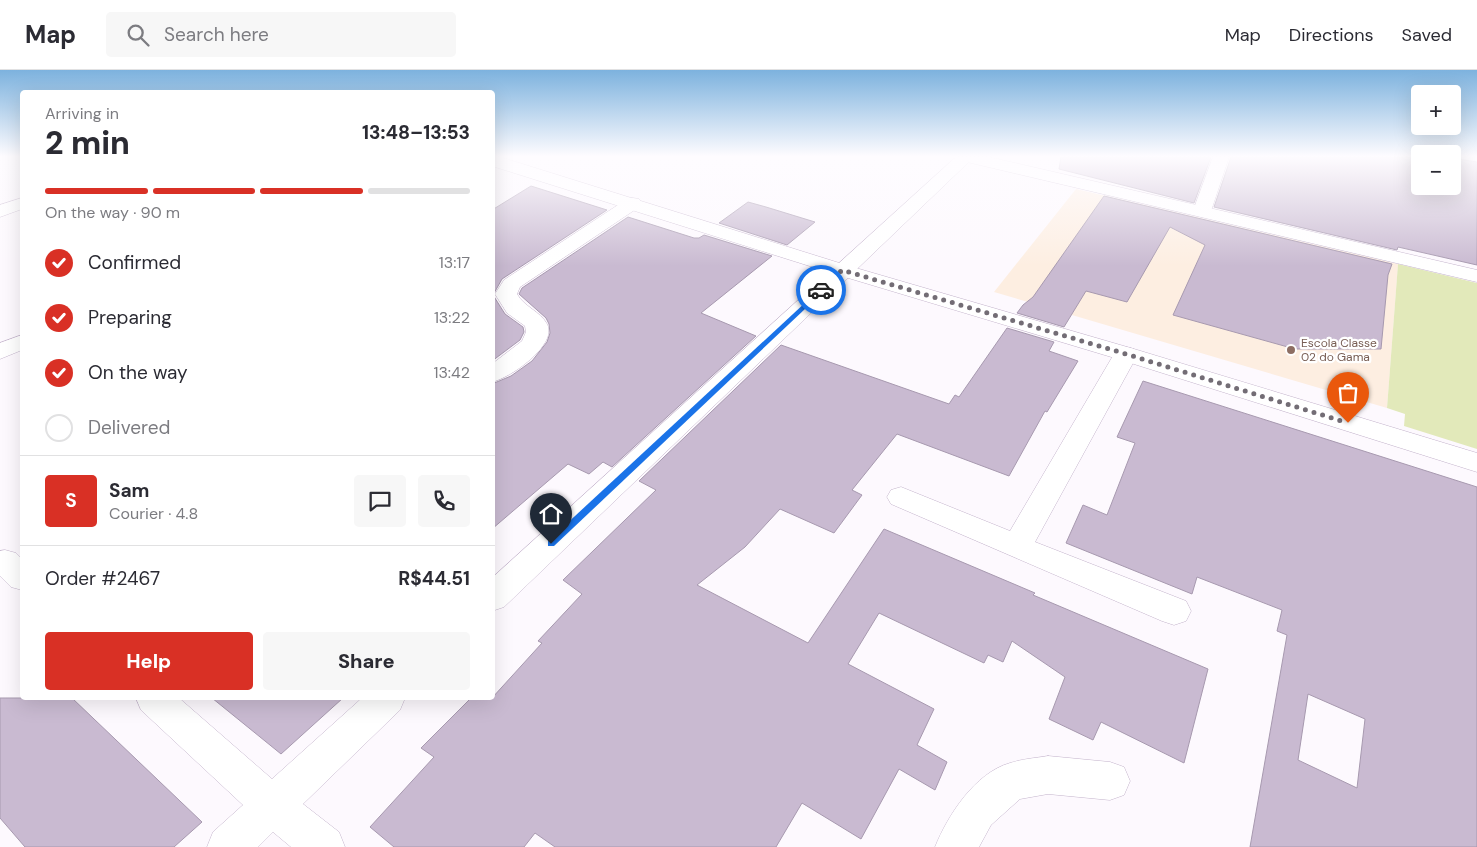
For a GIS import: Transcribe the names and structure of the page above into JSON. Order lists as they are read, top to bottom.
{
  "places": ["Escola Classe 02 do Gama"],
  "page": {
    "header": "Map",
    "search": "Search here",
    "nav": ["Map", "Directions", "Saved"],
    "map_buttons": ["+", "−"],
    "heading": ["2 min", "Arriving in", "13:48–13:53"],
    "panel": [
      "Sam",
      "Courier · 4.8",
      "Order #2467",
      "R$44.51"
    ],
    "bar": "On the way · 90 m",
    "list": [
      ["Confirmed", "13:17"],
      ["Preparing", "13:22"],
      ["On the way", "13:42"],
      "Delivered"
    ],
    "round": "S",
    "buttons": ["Help", "Share"]
  }
}
